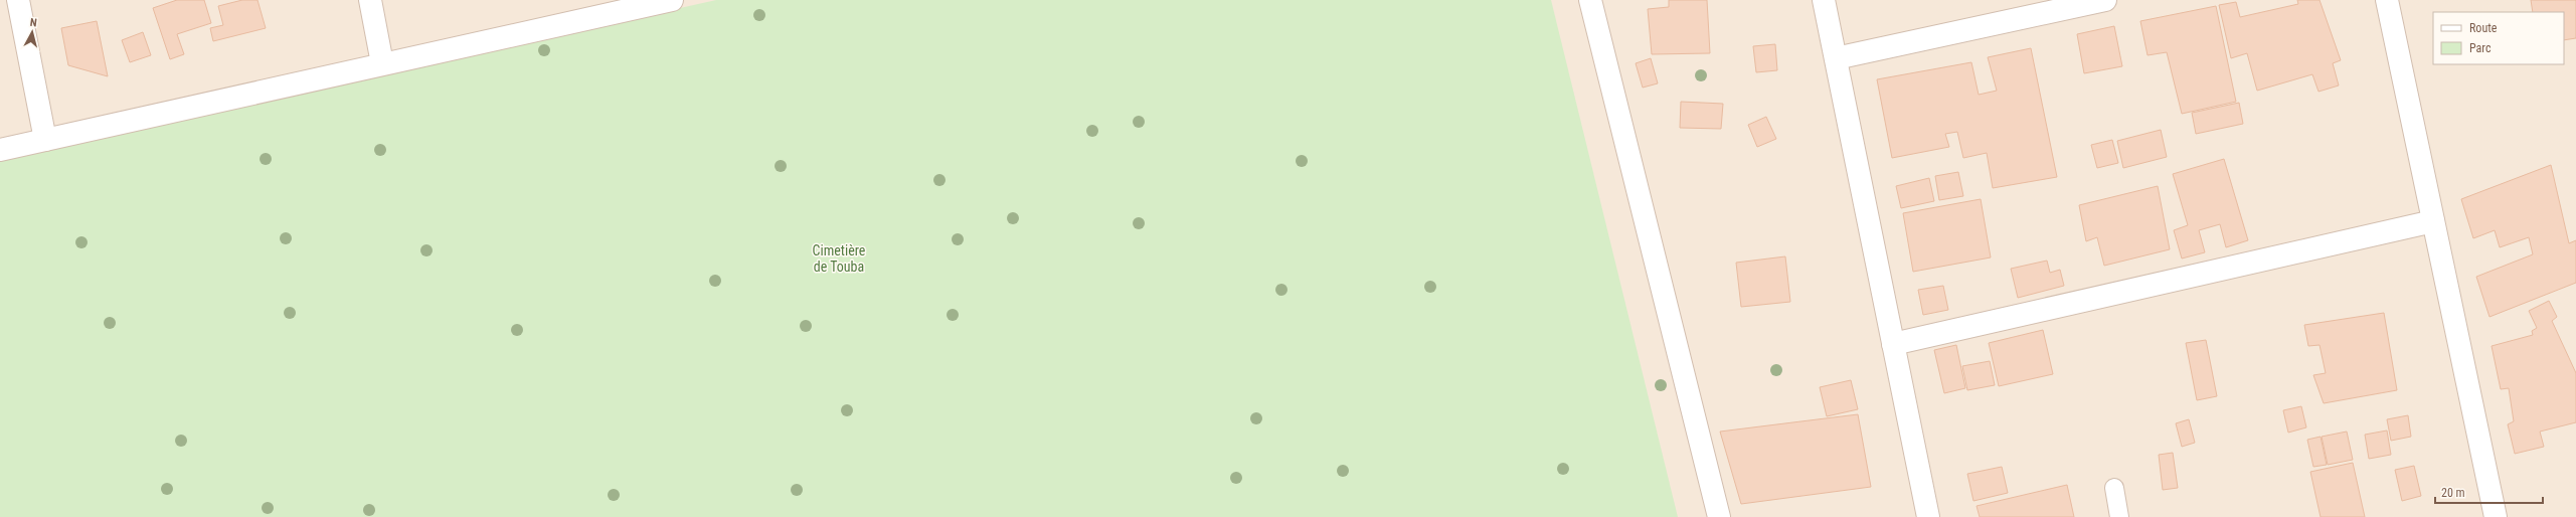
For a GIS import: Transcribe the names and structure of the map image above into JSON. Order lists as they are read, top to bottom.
{
  "parks": ["Cimetière de Touba"],
  "legend": ["Route", "Parc"],
  "scale_bar": "20 m",
  "north": "top"
}
